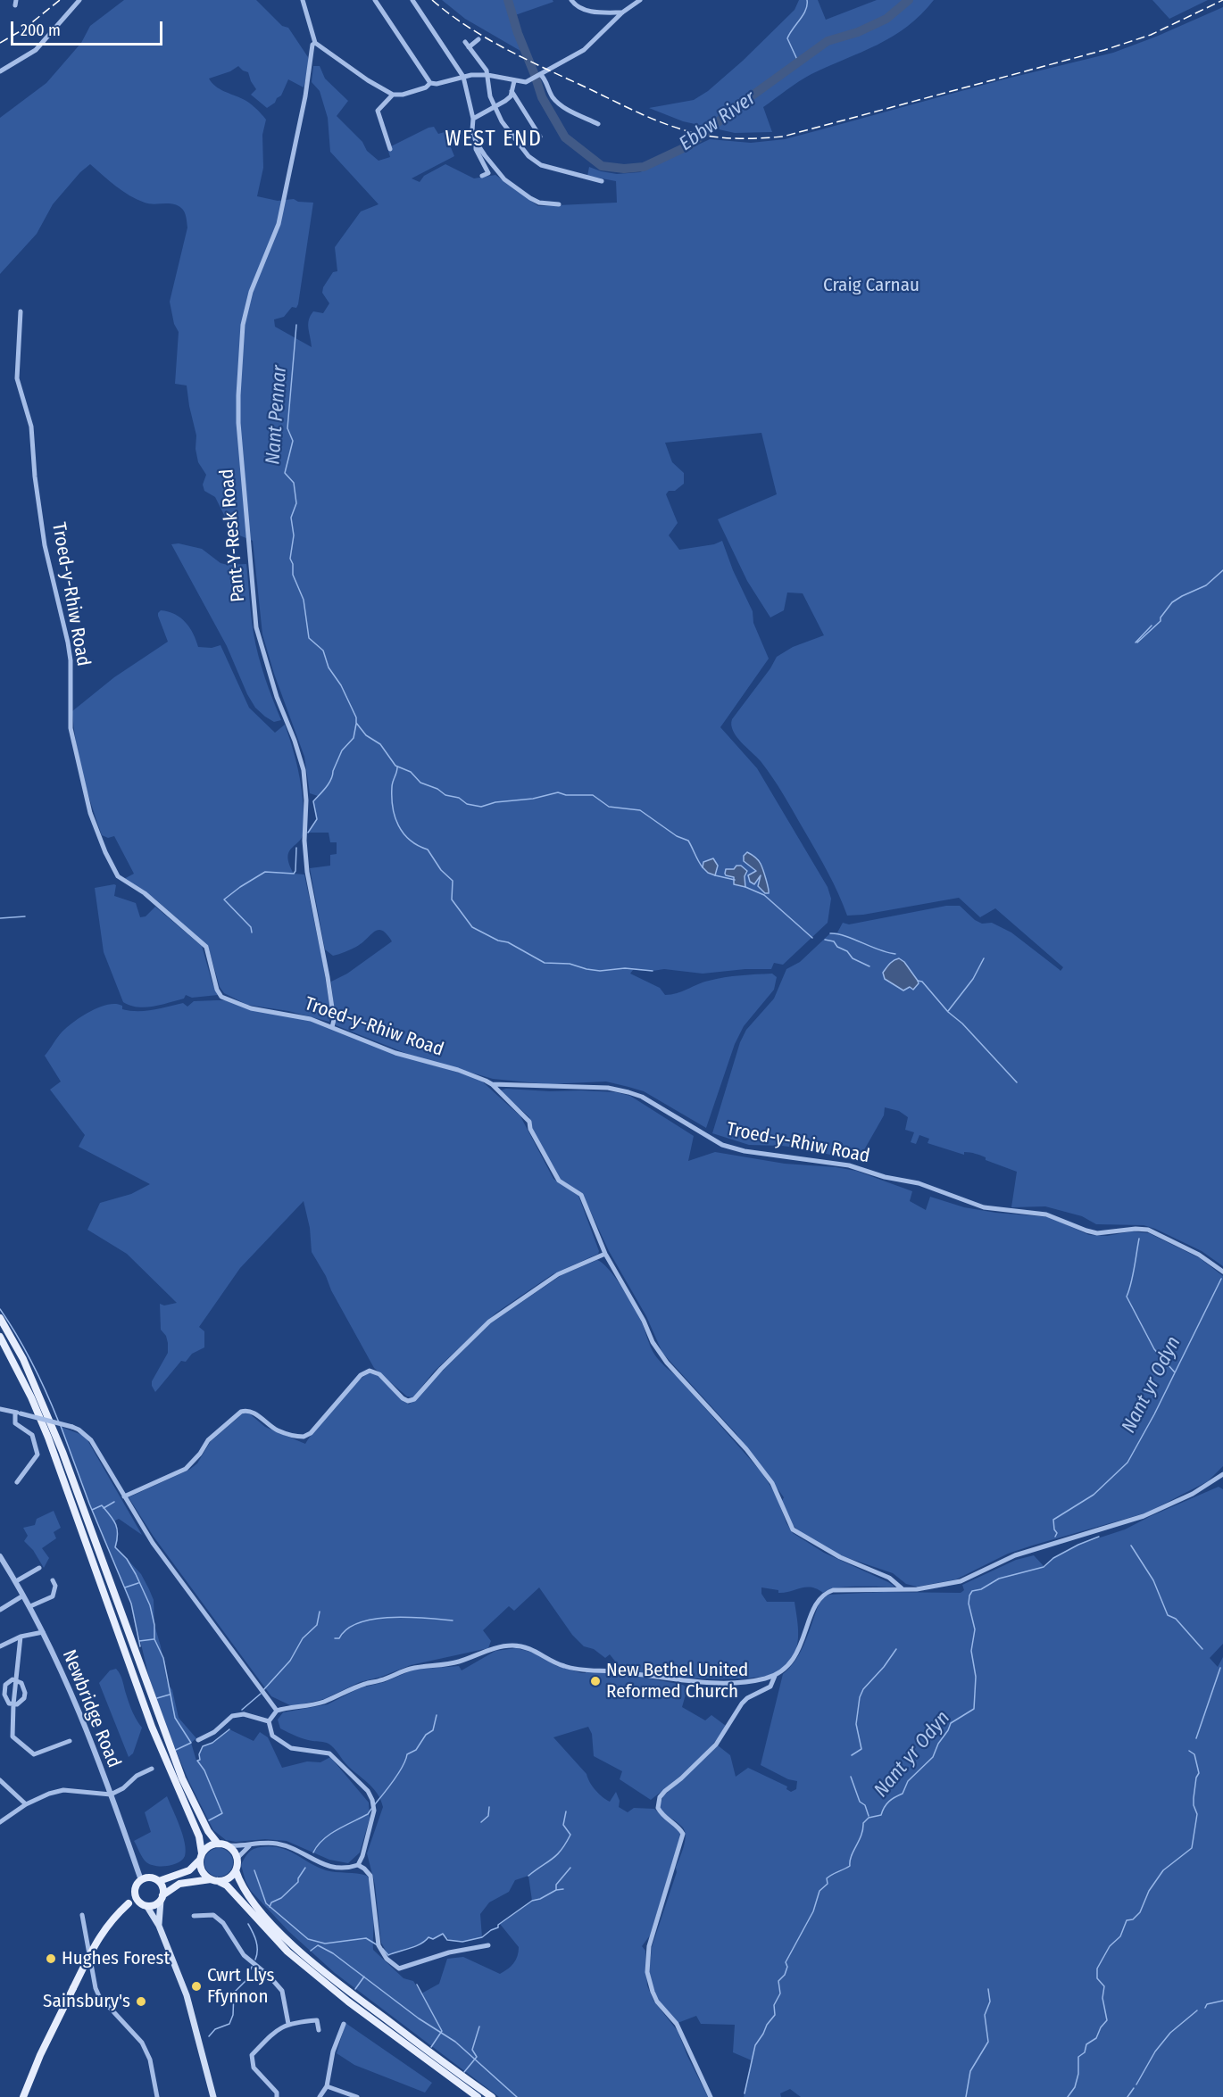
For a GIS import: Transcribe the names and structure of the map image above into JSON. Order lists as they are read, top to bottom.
{
  "streets": {
    "street": ["Pant-Y-Resk Road", "Troed-y-Rhiw Road", "Newbridge Road"]
  },
  "crossings": [
    ["Pant-Y-Resk Road", "Troed-y-Rhiw Road"]
  ],
  "districts": ["WEST END"],
  "water": ["Ebbw River", "Nant Pennar", "Nant yr Odyn"],
  "parks": ["Craig Carnau"],
  "places": [
    "New Bethel United Reformed Church",
    "Hughes Forest",
    "Cwrt Llys Ffynnon",
    "Sainsbury's"
  ],
  "scale_bar": "200 m"
}
